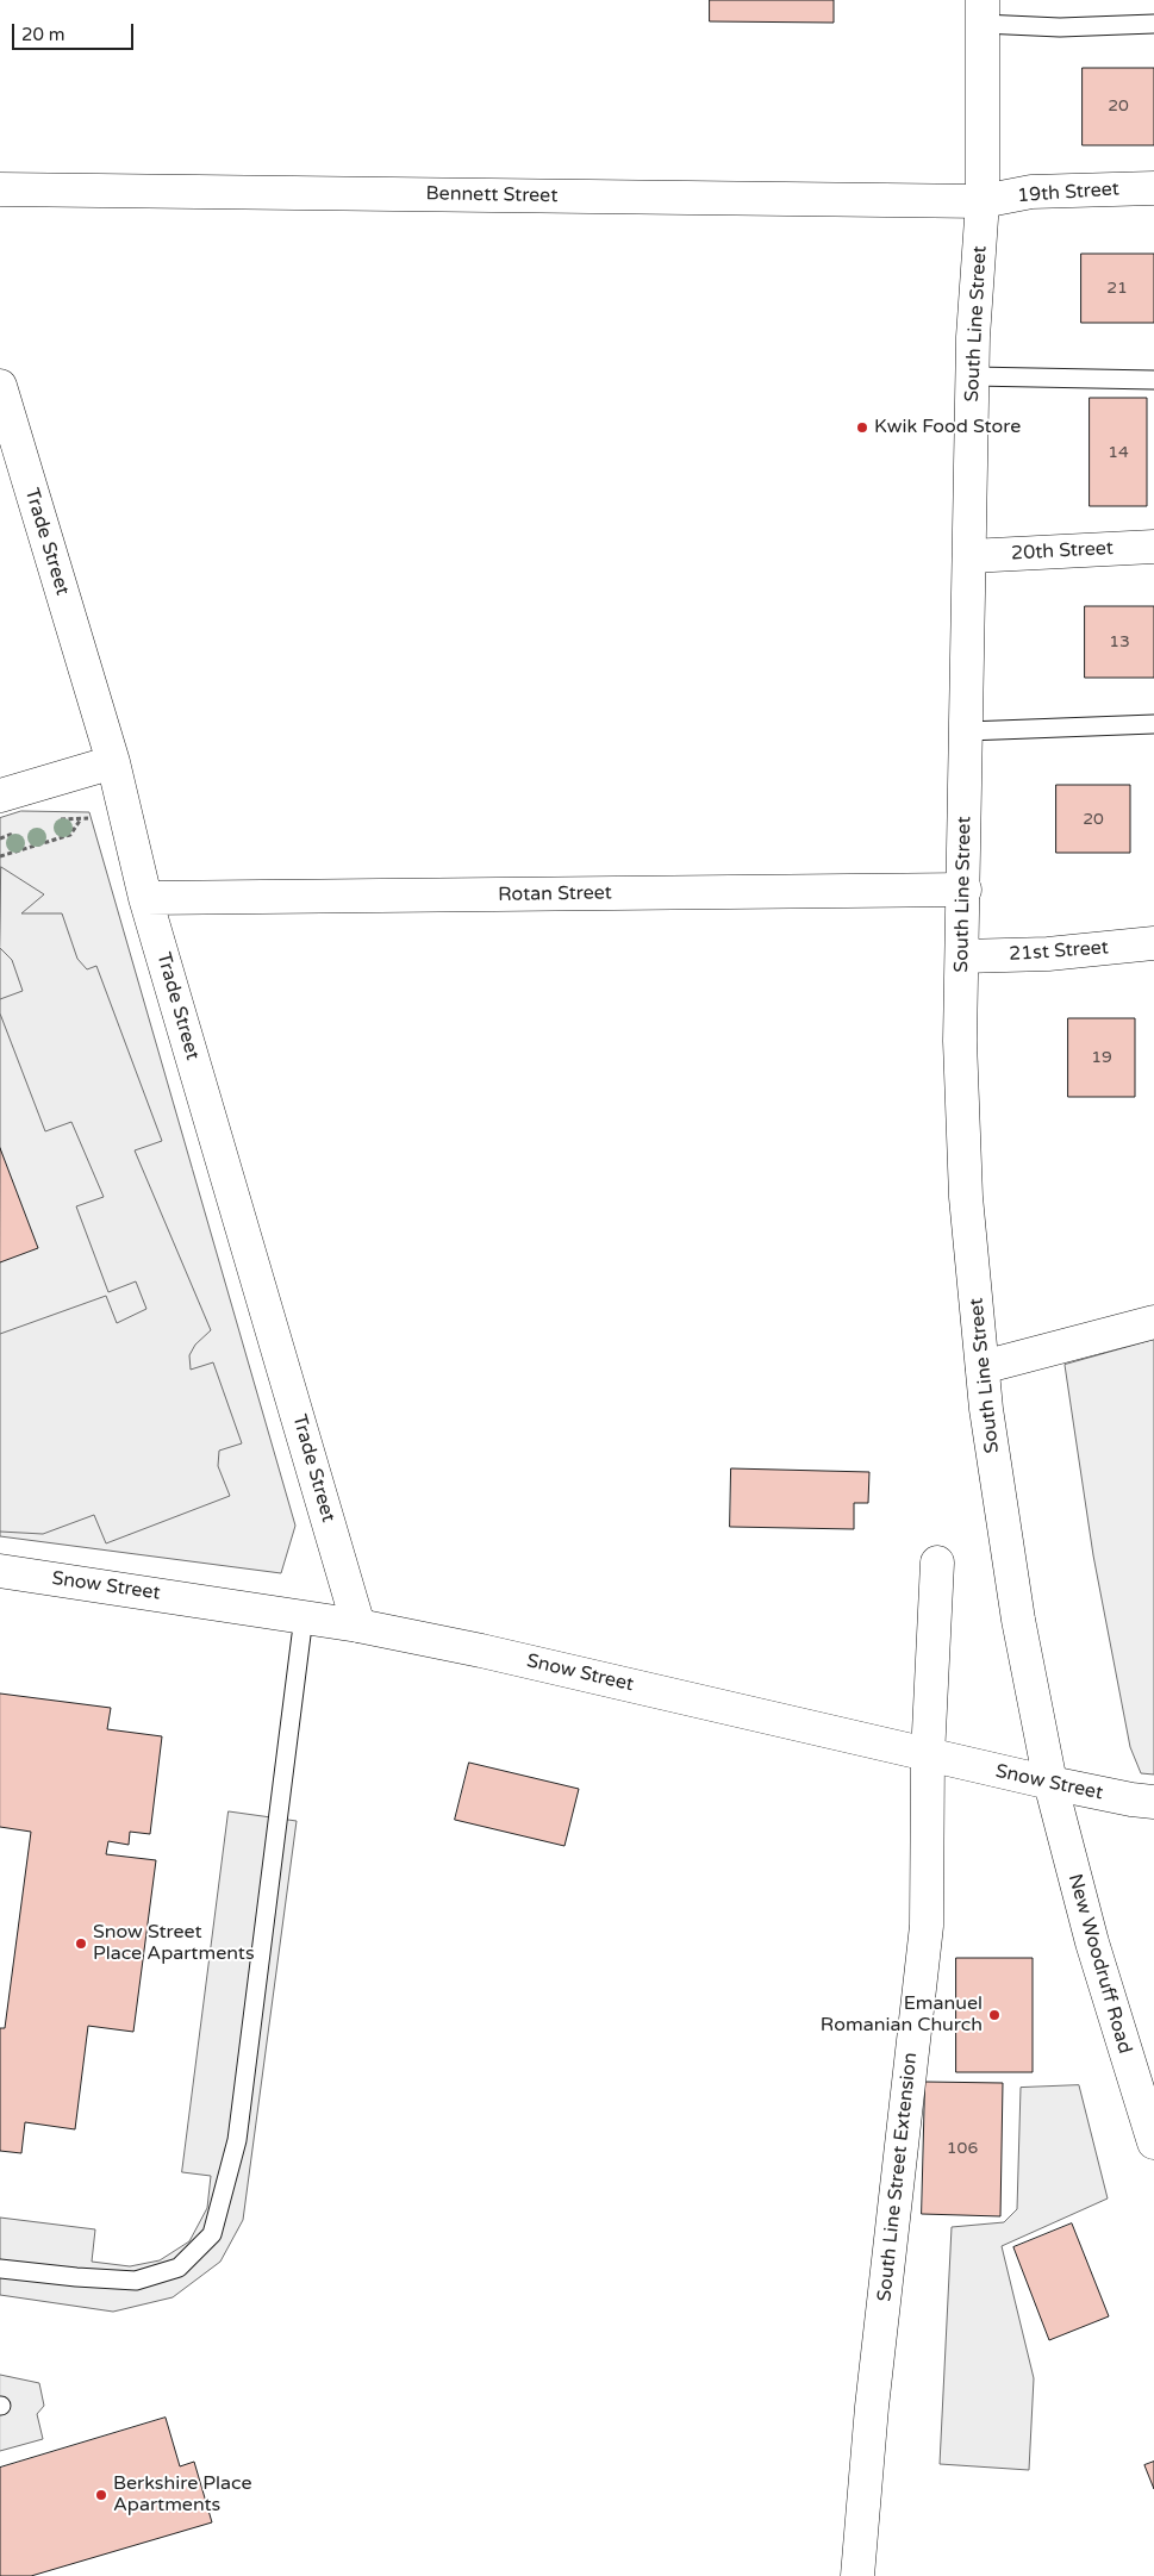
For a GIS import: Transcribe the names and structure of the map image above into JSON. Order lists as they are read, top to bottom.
{
  "streets": {
    "street": [
      "19th Street",
      "Bennett Street",
      "South Line Street",
      "Trade Street",
      "20th Street",
      "Rotan Street",
      "21st Street",
      "Snow Street",
      "New Woodruff Road",
      "South Line Street Extension"
    ]
  },
  "crossings": [
    ["19th Street", "Bennett Street"],
    ["19th Street", "South Line Street"],
    ["Bennett Street", "South Line Street"],
    ["South Line Street", "20th Street"],
    ["South Line Street", "Rotan Street"],
    ["South Line Street", "21st Street"],
    ["South Line Street", "Snow Street"],
    ["South Line Street", "New Woodruff Road"],
    ["Trade Street", "Rotan Street"],
    ["Trade Street", "Snow Street"],
    ["Snow Street", "New Woodruff Road"],
    ["Snow Street", "South Line Street Extension"]
  ],
  "places": [
    "Kwik Food Store",
    "Snow Street Place Apartments",
    "Emanuel Romanian Church",
    "Berkshire Place Apartments"
  ],
  "house_numbers": [
    "20",
    "21",
    "14",
    "13",
    "20",
    "19",
    "106"
  ],
  "scale_bar": "20 m"
}
